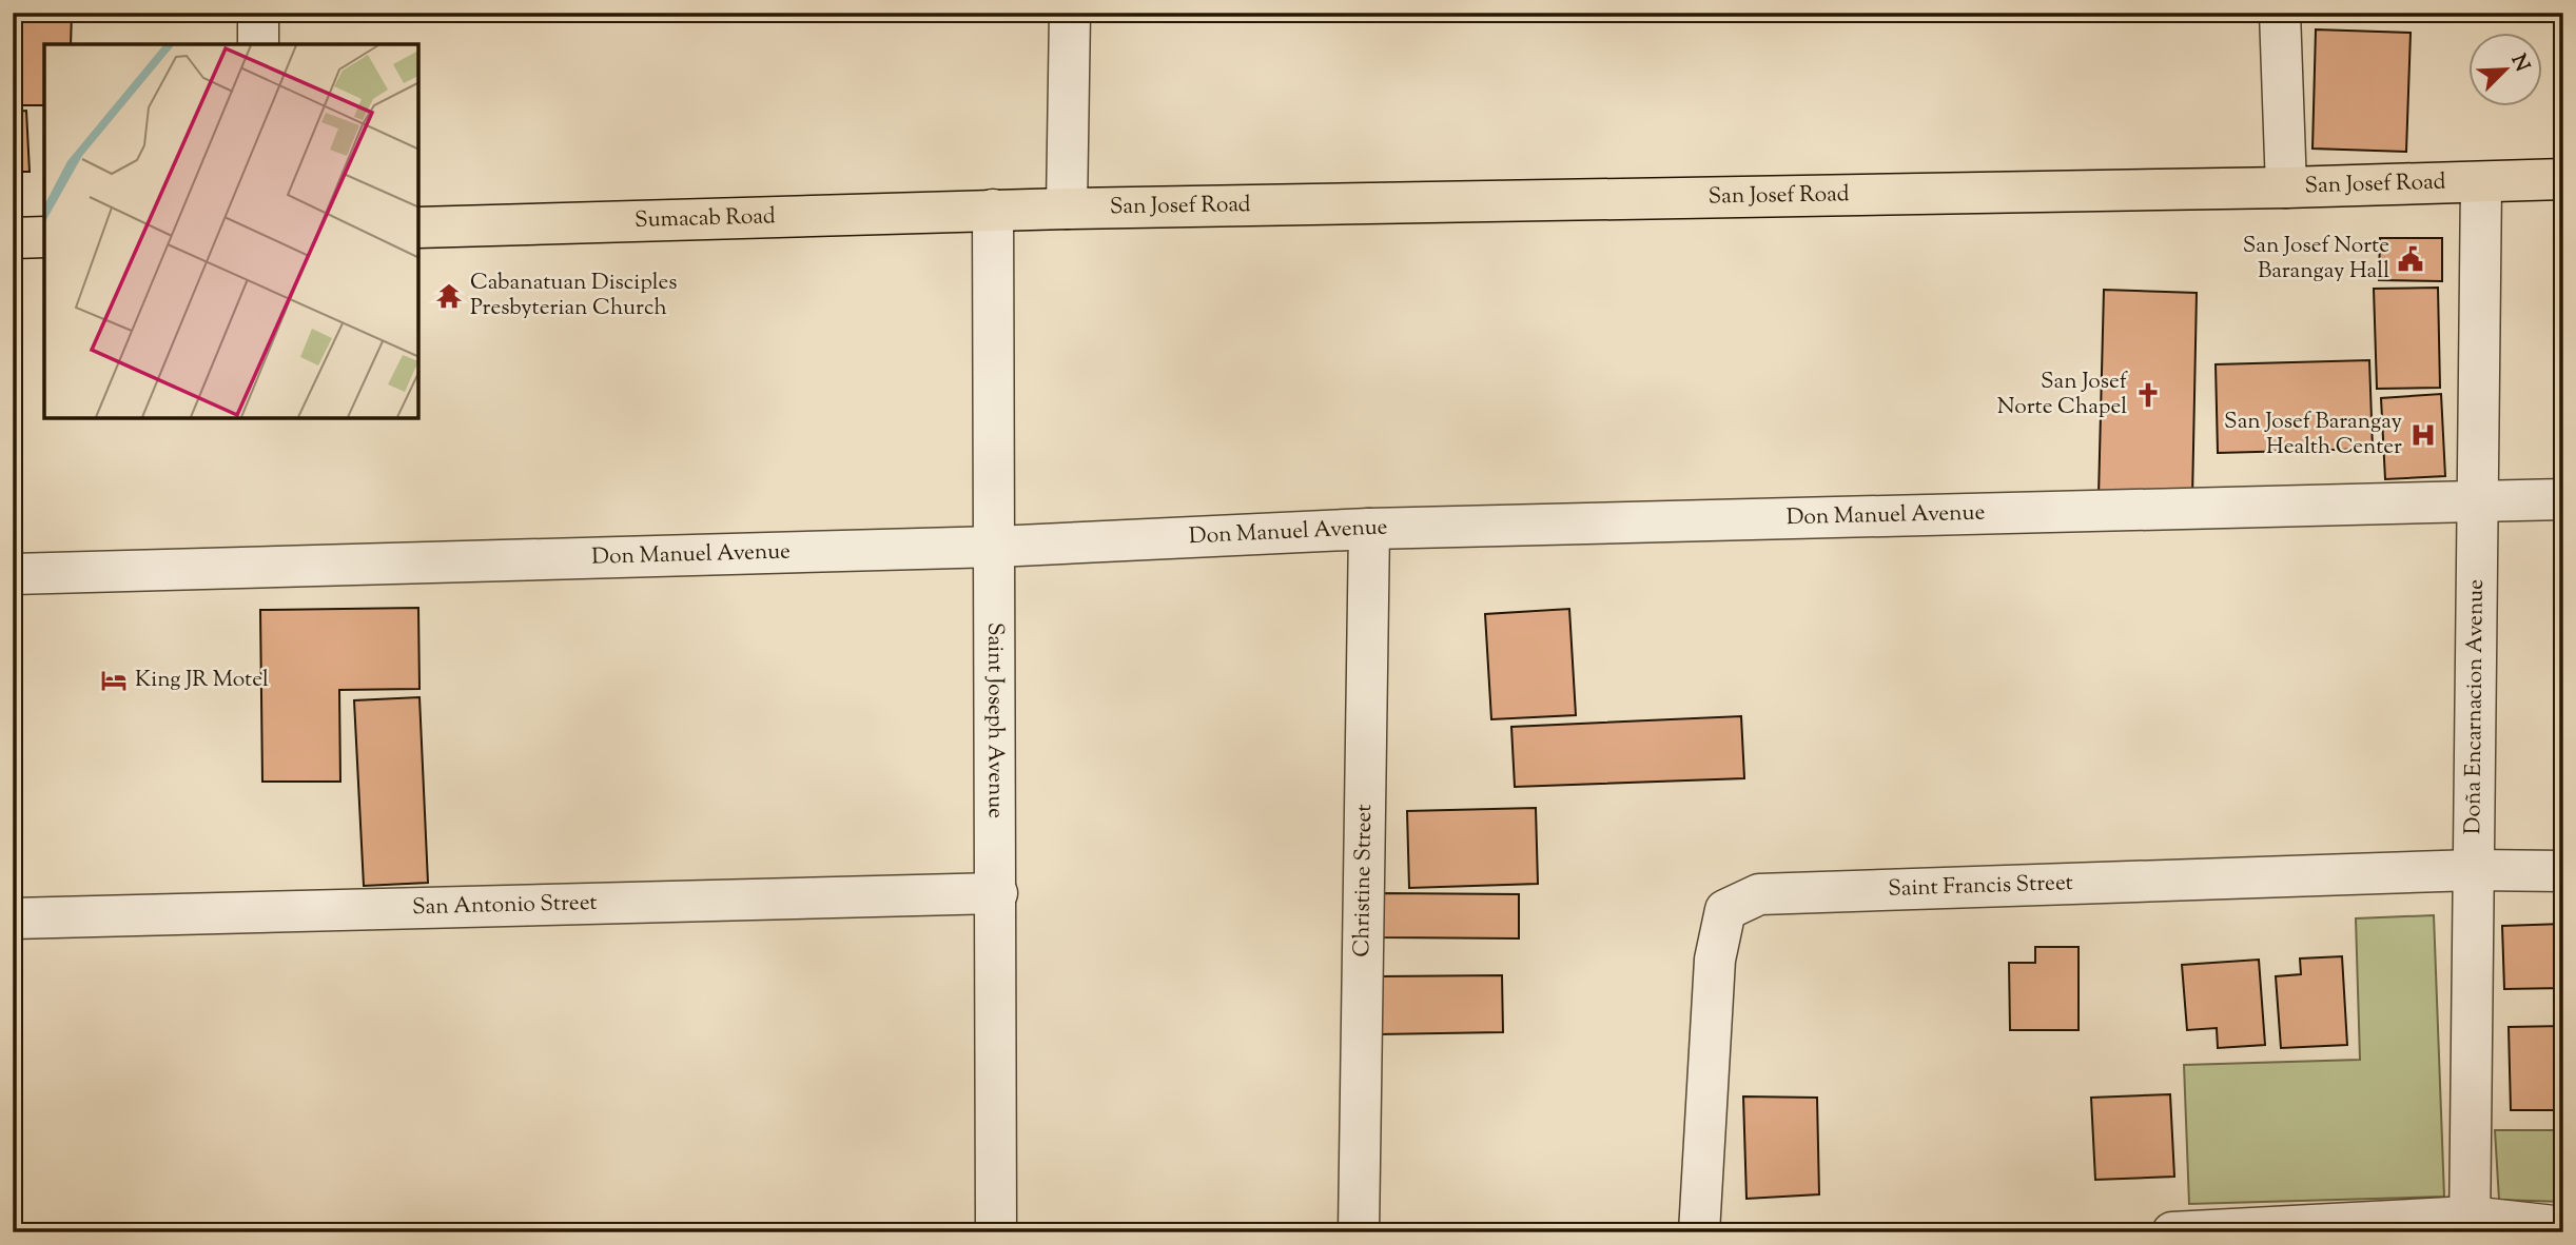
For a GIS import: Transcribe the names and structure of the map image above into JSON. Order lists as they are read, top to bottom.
{
  "streets": {
    "main road": ["San Josef Road", "Sumacab Road"],
    "street": [
      "Don Manuel Avenue",
      "Doña Encarnacion Avenue",
      "Saint Joseph Avenue",
      "Christine Street",
      "Saint Francis Street",
      "San Antonio Street"
    ]
  },
  "crossings": [
    ["San Josef Road", "Sumacab Road"],
    ["San Josef Road", "Doña Encarnacion Avenue"],
    ["San Josef Road", "Saint Joseph Avenue"],
    ["Sumacab Road", "Saint Joseph Avenue"],
    ["Don Manuel Avenue", "Doña Encarnacion Avenue"],
    ["Don Manuel Avenue", "Saint Joseph Avenue"],
    ["Don Manuel Avenue", "Christine Street"],
    ["Doña Encarnacion Avenue", "Saint Francis Street"],
    ["Saint Joseph Avenue", "San Antonio Street"]
  ],
  "places": {
    "public building": ["San Josef Norte Barangay Hall"],
    "temple": ["Cabanatuan Disciples Presbyterian Church"],
    "church": ["San Josef Norte Chapel"],
    "hospital": ["San Josef Barangay Health Center"],
    "hotel": ["King JR Motel"]
  },
  "north": "top right"
}
